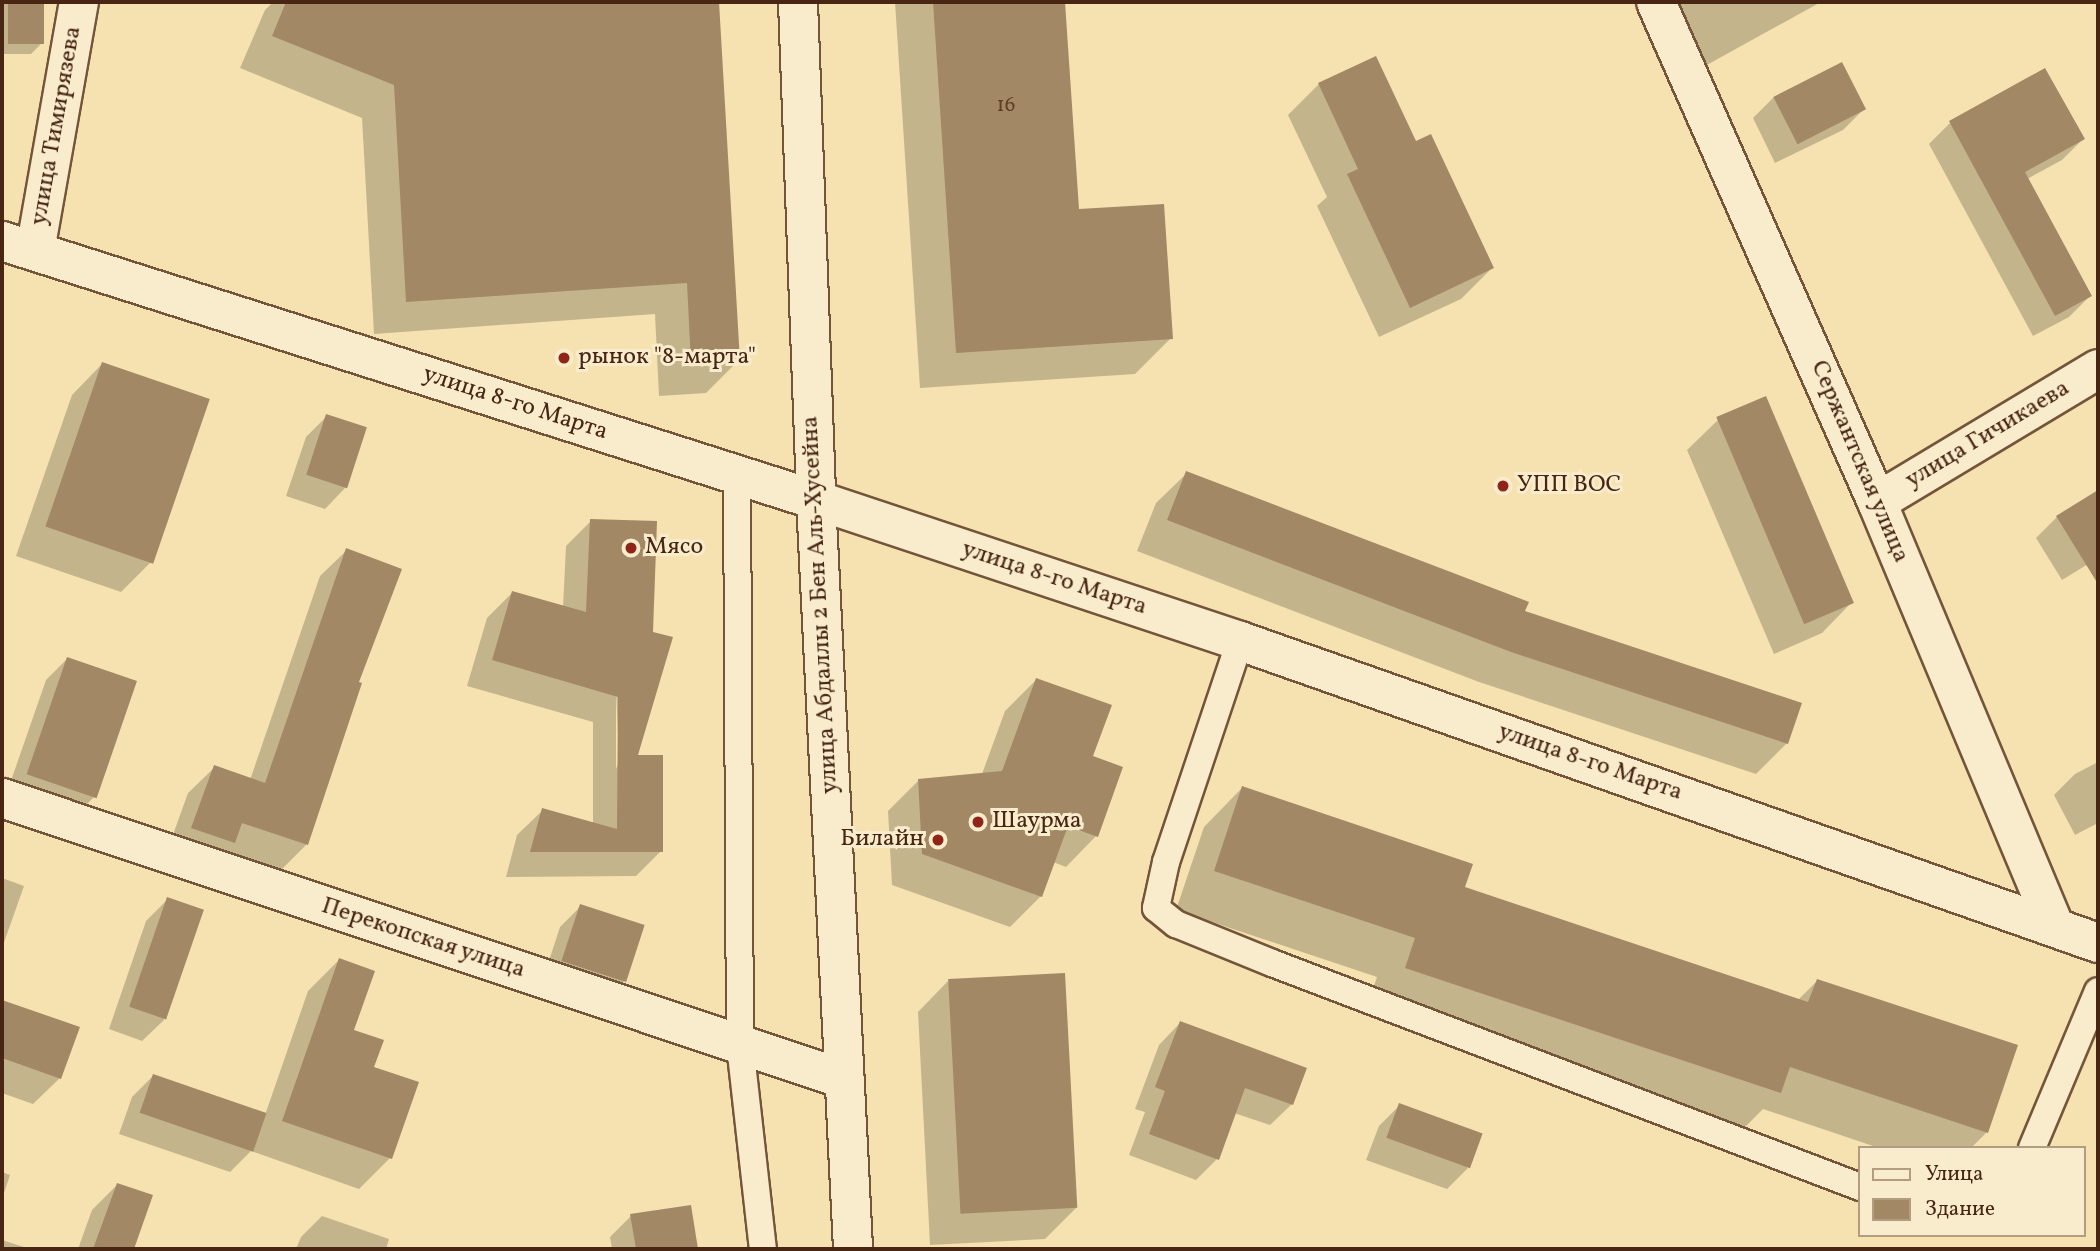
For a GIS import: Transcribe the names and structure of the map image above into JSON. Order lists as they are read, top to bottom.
{
  "streets": {
    "street": [
      "улица Тимирязева",
      "улица 8-го Марта",
      "улица Гичикаева",
      "Сержантская улица",
      "улица Абдаллы 2 Бен Аль-Хусейна",
      "Перекопская улица"
    ]
  },
  "crossings": [
    ["улица Тимирязева", "улица 8-го Марта"],
    ["улица 8-го Марта", "Сержантская улица"],
    ["улица 8-го Марта", "улица Абдаллы 2 Бен Аль-Хусейна"],
    ["улица Гичикаева", "Сержантская улица"],
    ["улица Абдаллы 2 Бен Аль-Хусейна", "Перекопская улица"]
  ],
  "places": [
    "рынок \"8-марта\"",
    "УПП ВОС",
    "Мясо",
    "Шаурма",
    "Билайн"
  ],
  "house_numbers": ["16"],
  "legend": ["Улица", "Здание"]
}
